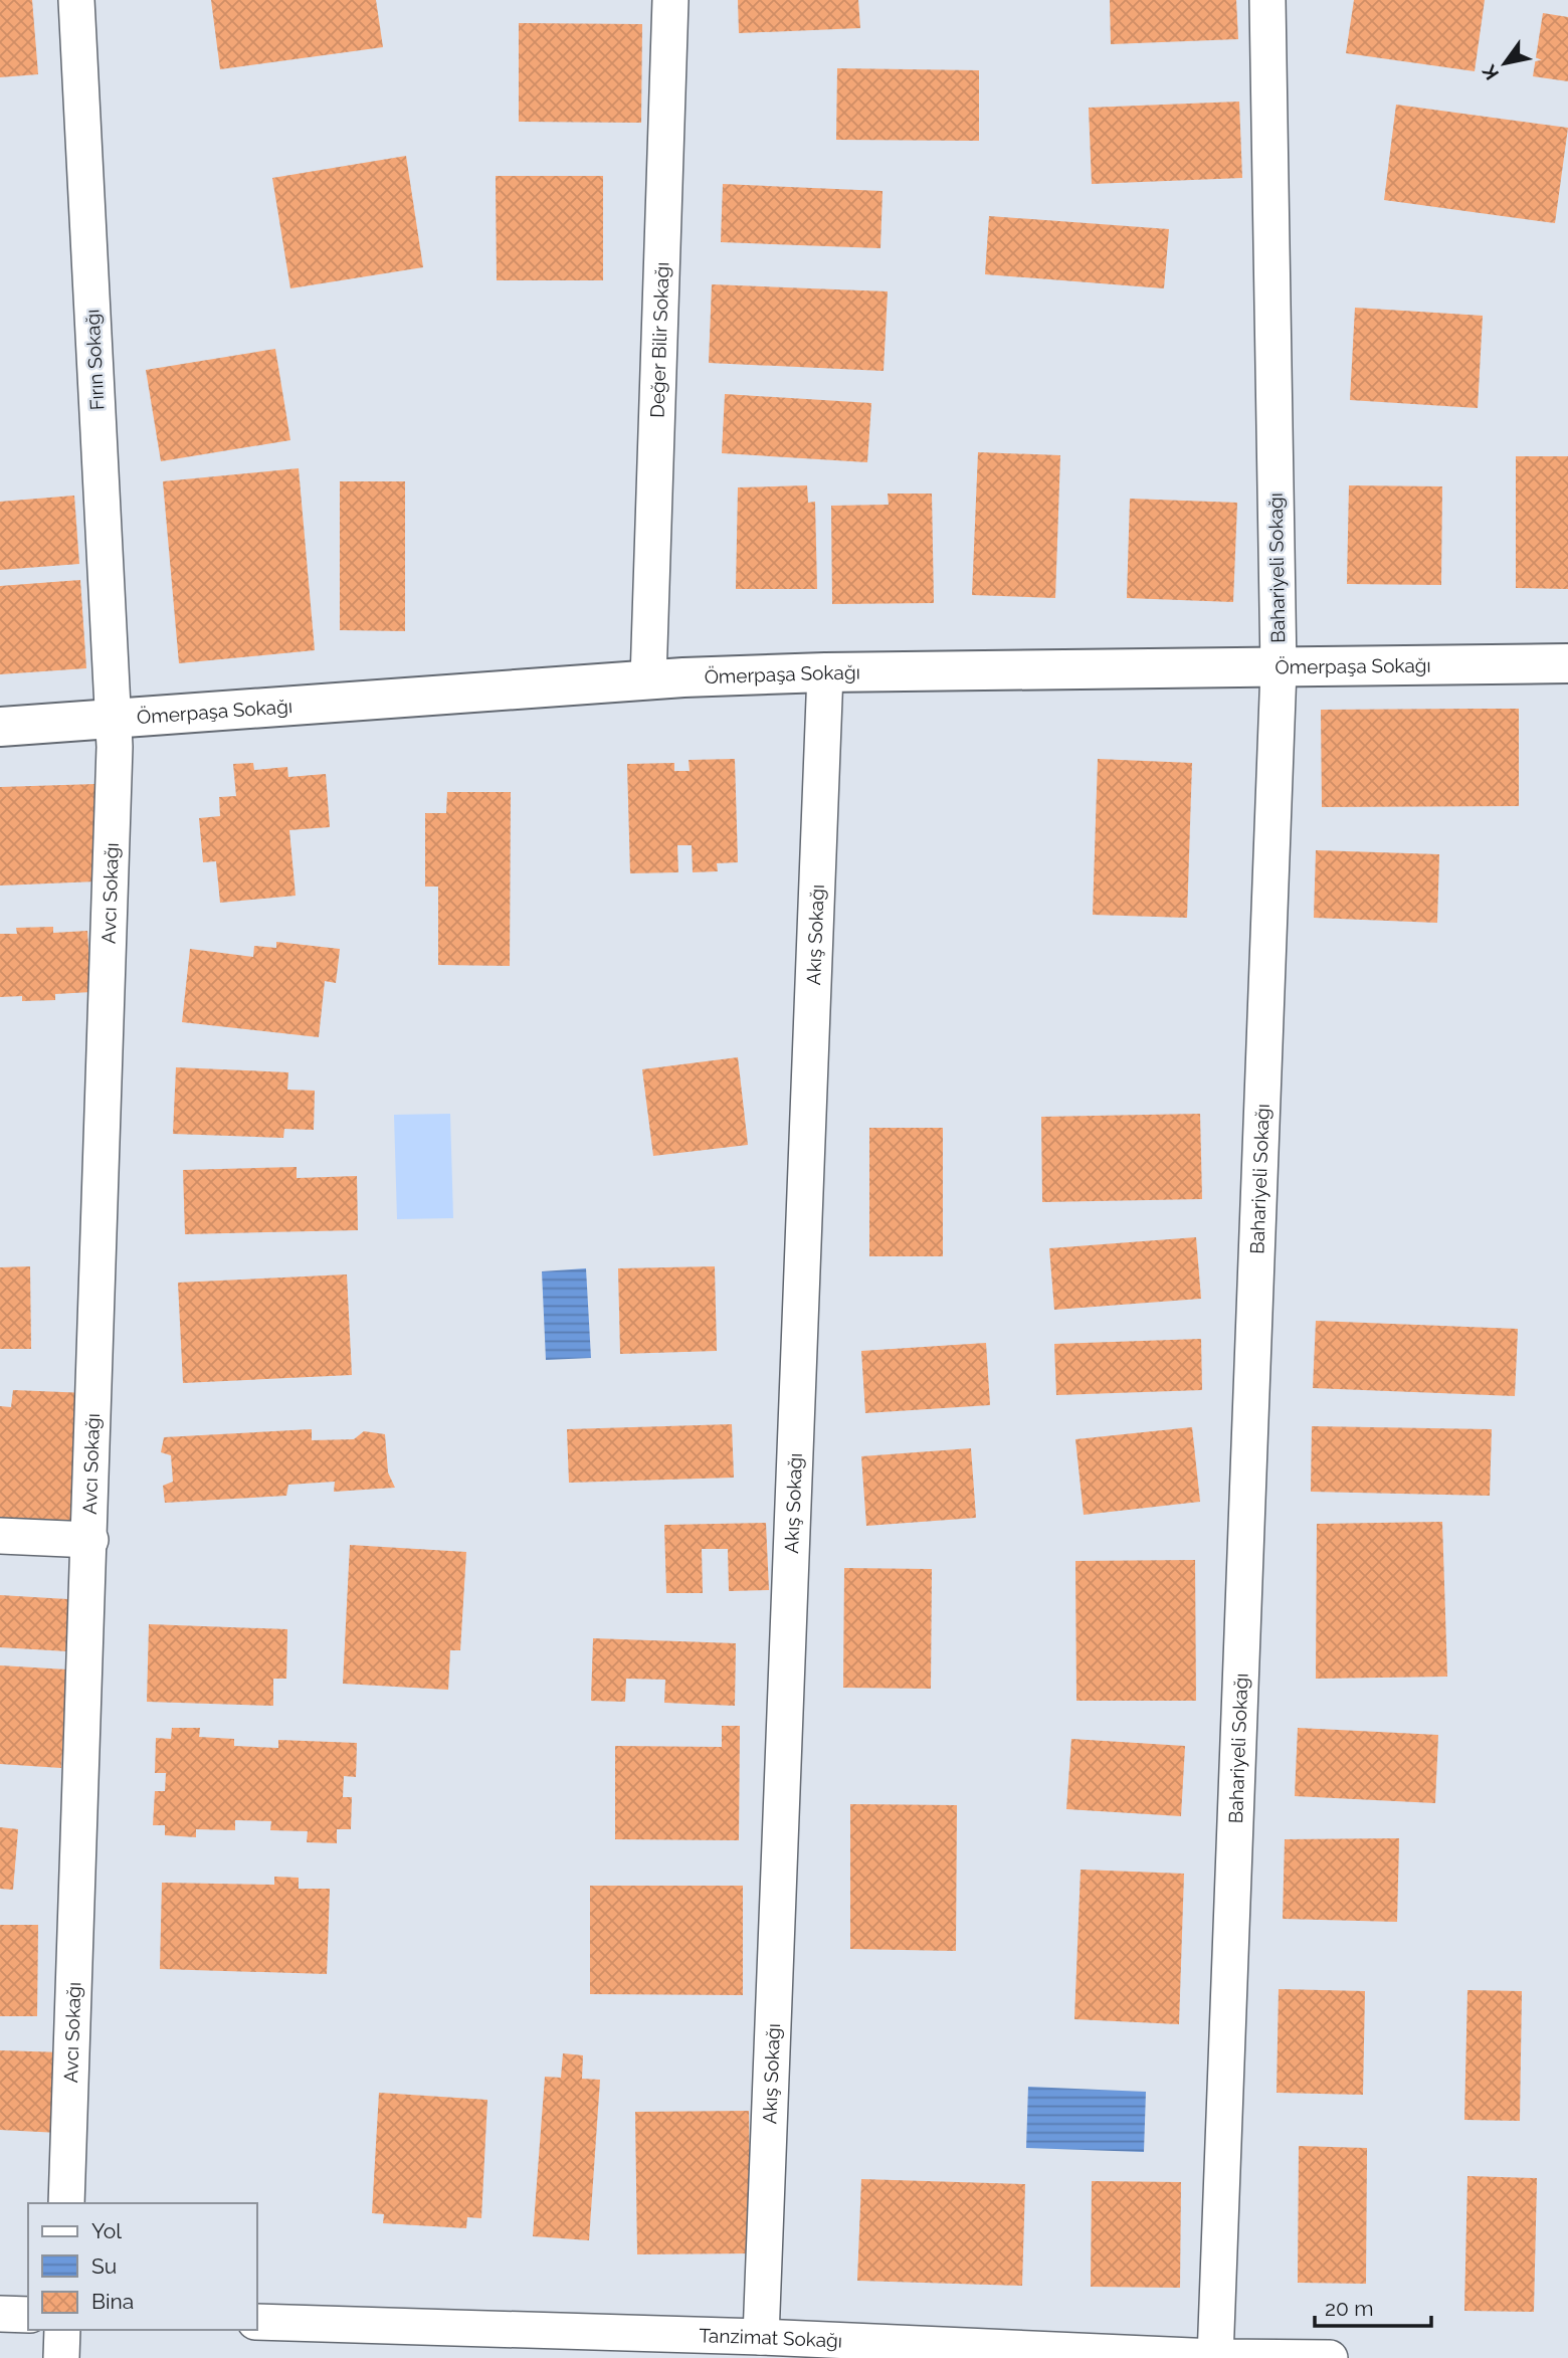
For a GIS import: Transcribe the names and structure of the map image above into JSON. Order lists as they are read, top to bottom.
{
  "streets": {
    "street": [
      "Değer Bilir Sokağı",
      "Fırın Sokağı",
      "Bahariyeli Sokağı",
      "Ömerpaşa Sokağı",
      "Avcı Sokağı",
      "Akış Sokağı",
      "Tanzimat Sokağı"
    ]
  },
  "crossings": [
    ["Değer Bilir Sokağı", "Ömerpaşa Sokağı"],
    ["Fırın Sokağı", "Ömerpaşa Sokağı"],
    ["Fırın Sokağı", "Avcı Sokağı"],
    ["Bahariyeli Sokağı", "Ömerpaşa Sokağı"],
    ["Bahariyeli Sokağı", "Tanzimat Sokağı"],
    ["Ömerpaşa Sokağı", "Avcı Sokağı"],
    ["Ömerpaşa Sokağı", "Akış Sokağı"],
    ["Akış Sokağı", "Tanzimat Sokağı"]
  ],
  "legend": ["Yol", "Su", "Bina"],
  "scale_bar": "20 m",
  "north": "bottom left"
}
